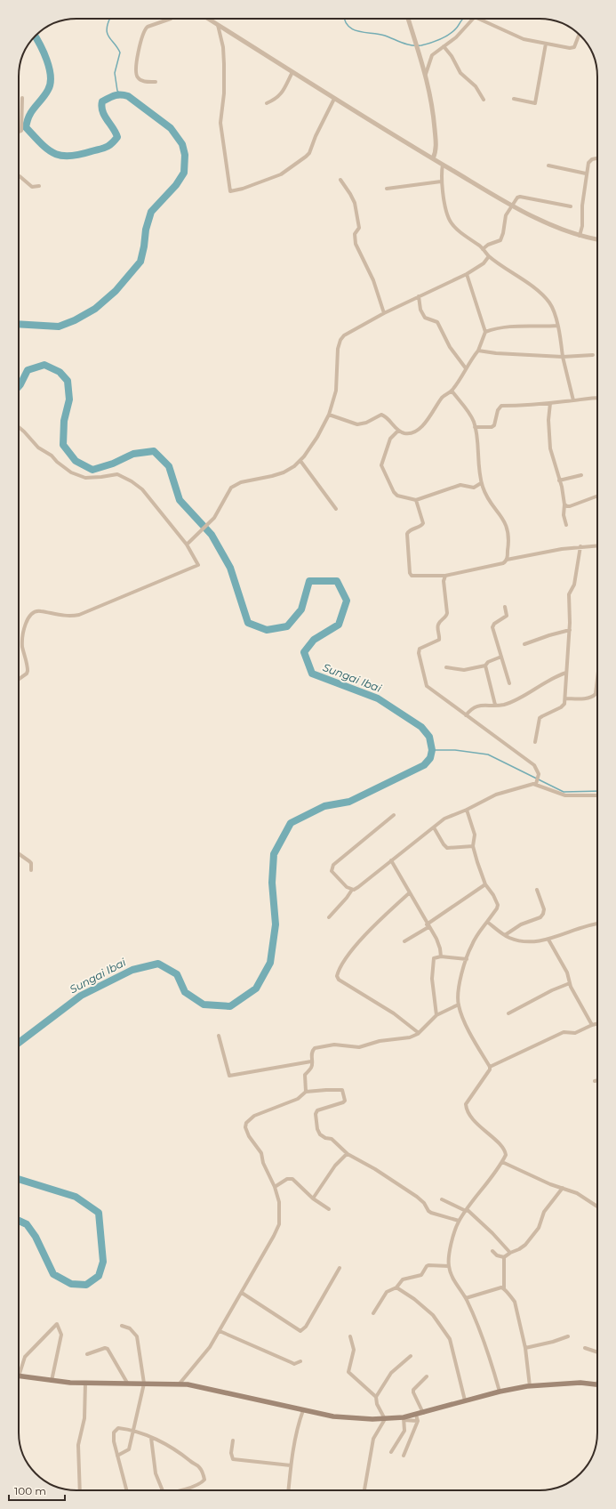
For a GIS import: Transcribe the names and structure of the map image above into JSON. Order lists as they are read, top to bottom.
{
  "water": ["Sungai Ibai"],
  "scale_bar": "100 m"
}
